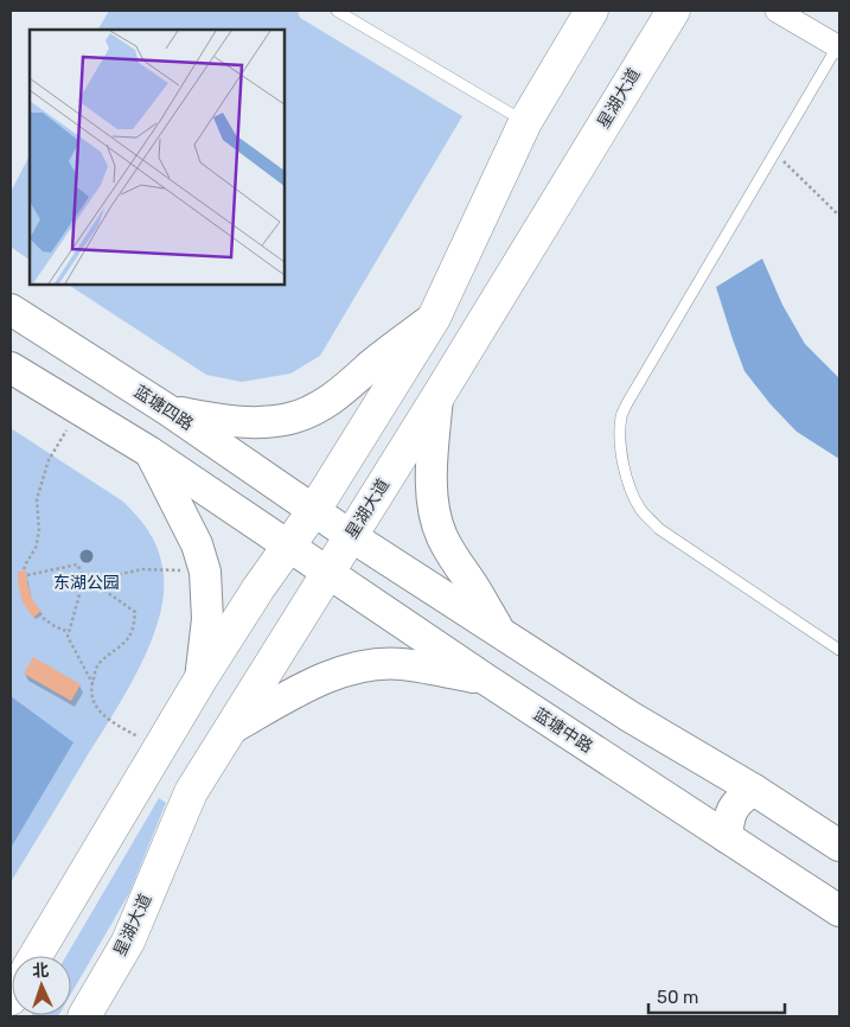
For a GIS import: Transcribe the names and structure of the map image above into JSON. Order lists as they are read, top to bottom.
{
  "streets": {
    "main road": ["星湖大道", "蓝塘四路", "蓝塘中路"]
  },
  "crossings": [
    ["星湖大道", "蓝塘中路"]
  ],
  "parks": ["东湖公园"],
  "scale_bar": "50 m",
  "north": "top"
}
